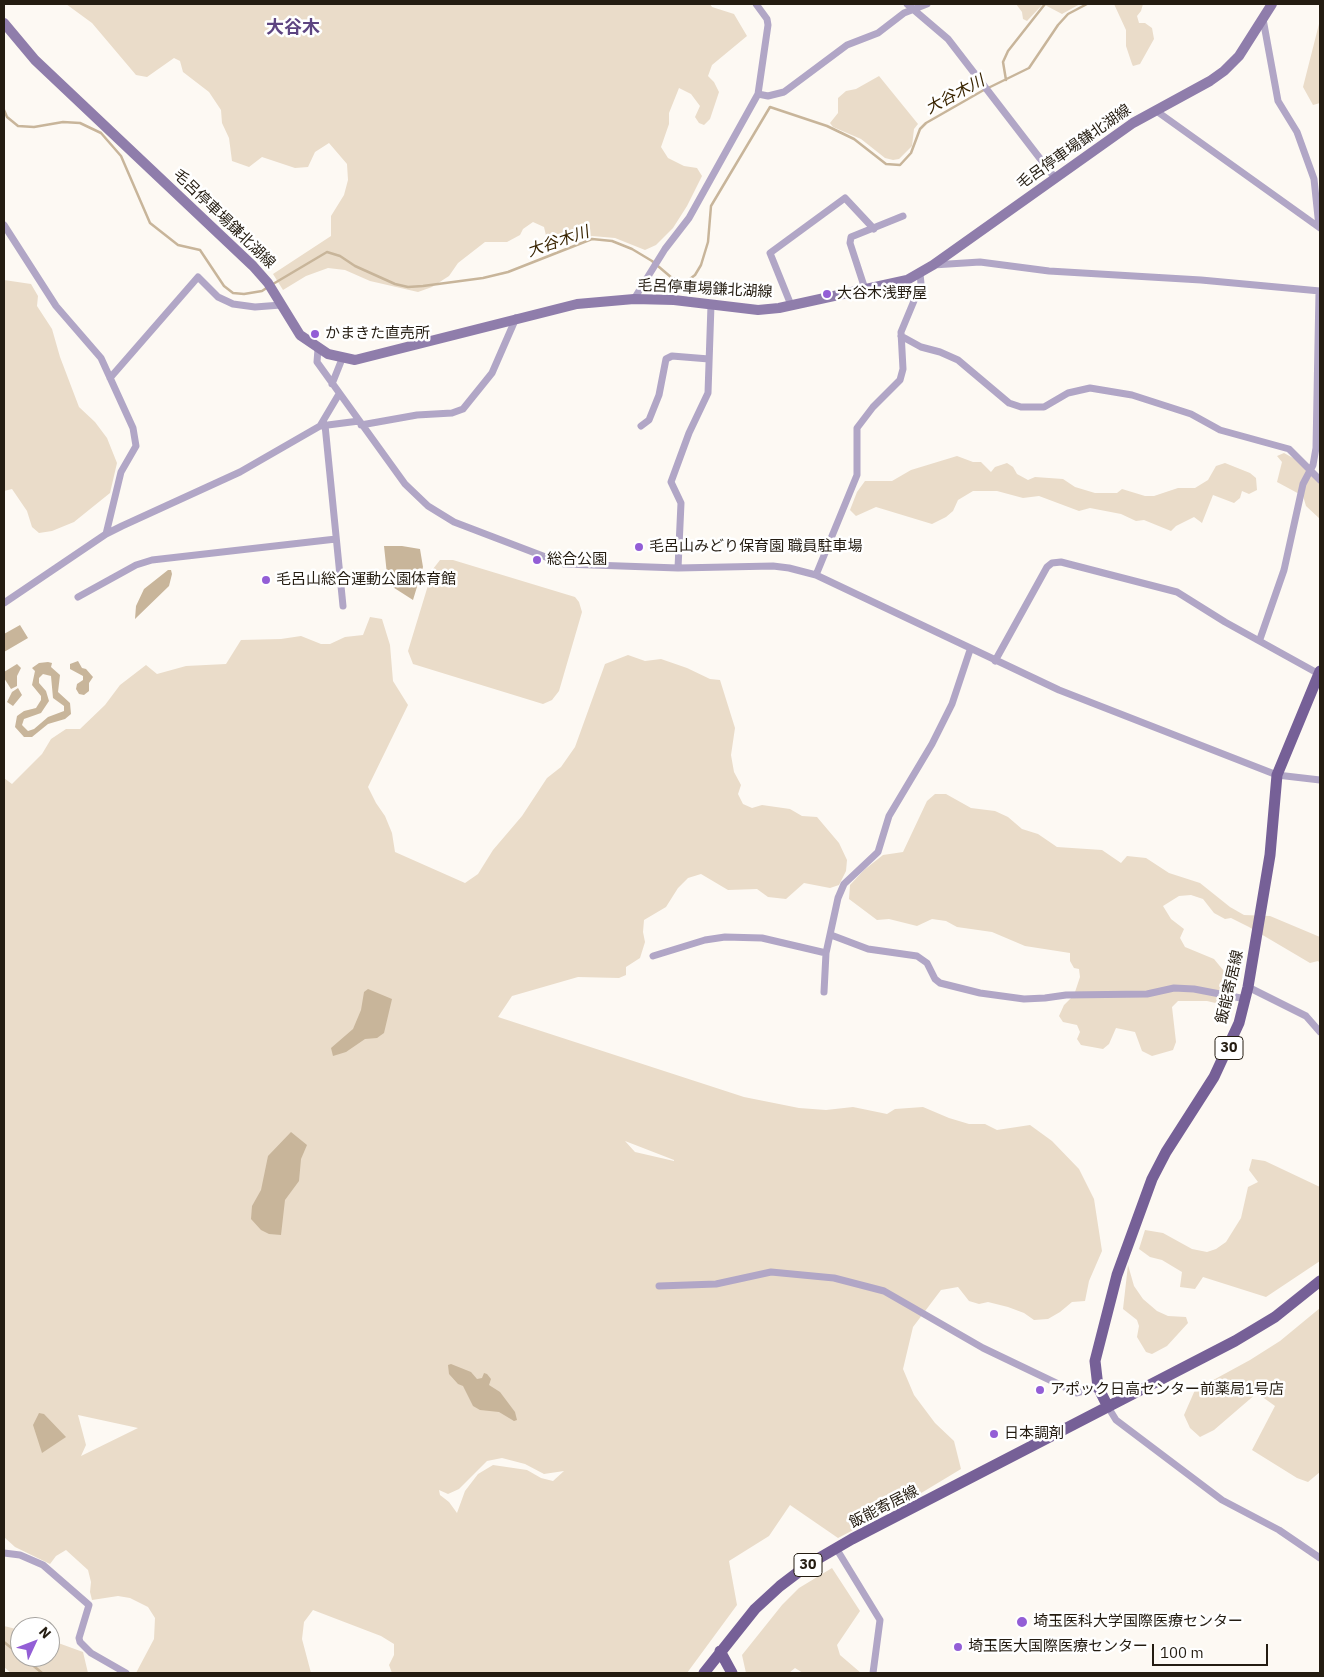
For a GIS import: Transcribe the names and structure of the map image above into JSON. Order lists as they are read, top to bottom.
{
  "streets": {
    "main road": ["毛呂停車場鎌北湖線", "飯能寄居線", "30"]
  },
  "districts": ["大谷木"],
  "water": ["大谷木川"],
  "places": [
    "大谷木浅野屋",
    "かまきた直売所",
    "毛呂山みどり保育園 職員駐車場",
    "総合公園",
    "毛呂山総合運動公園体育館",
    "アポック日高センター前薬局1号店",
    "日本調剤",
    "埼玉医科大学国際医療センター",
    "埼玉医大国際医療センター"
  ],
  "scale_bar": "100 m",
  "north": "top right"
}
